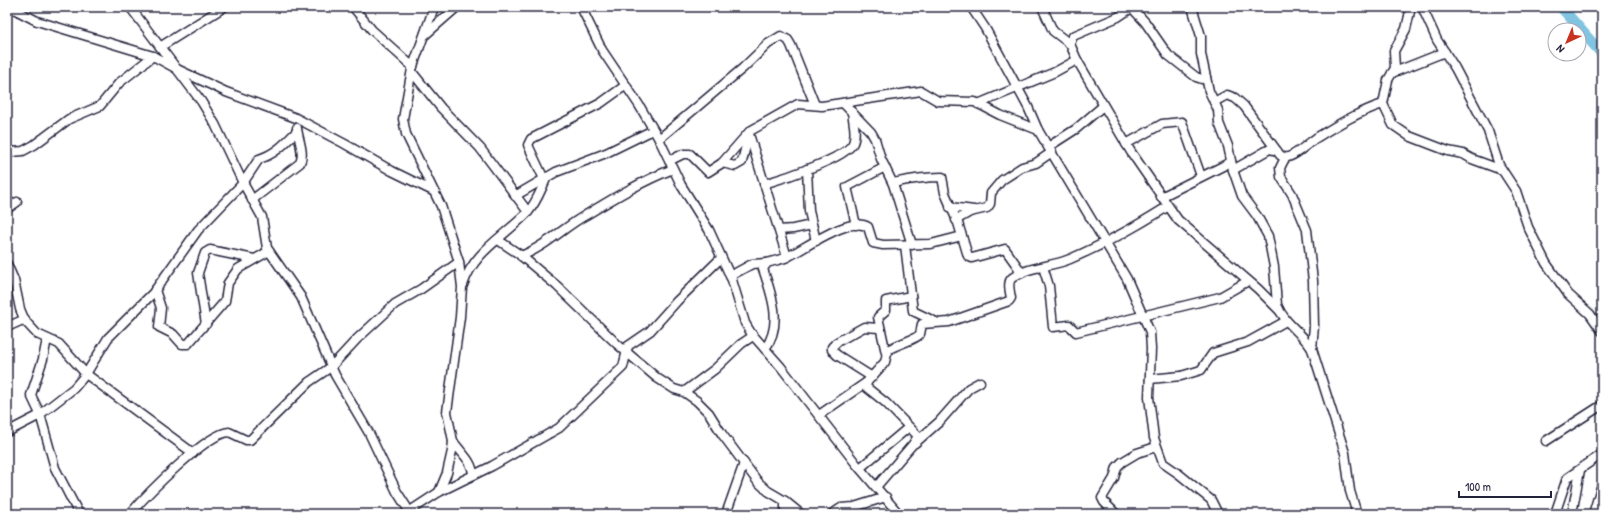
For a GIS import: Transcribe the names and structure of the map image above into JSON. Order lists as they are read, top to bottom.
{
  "scale_bar": "100 m",
  "north": "bottom left"
}
